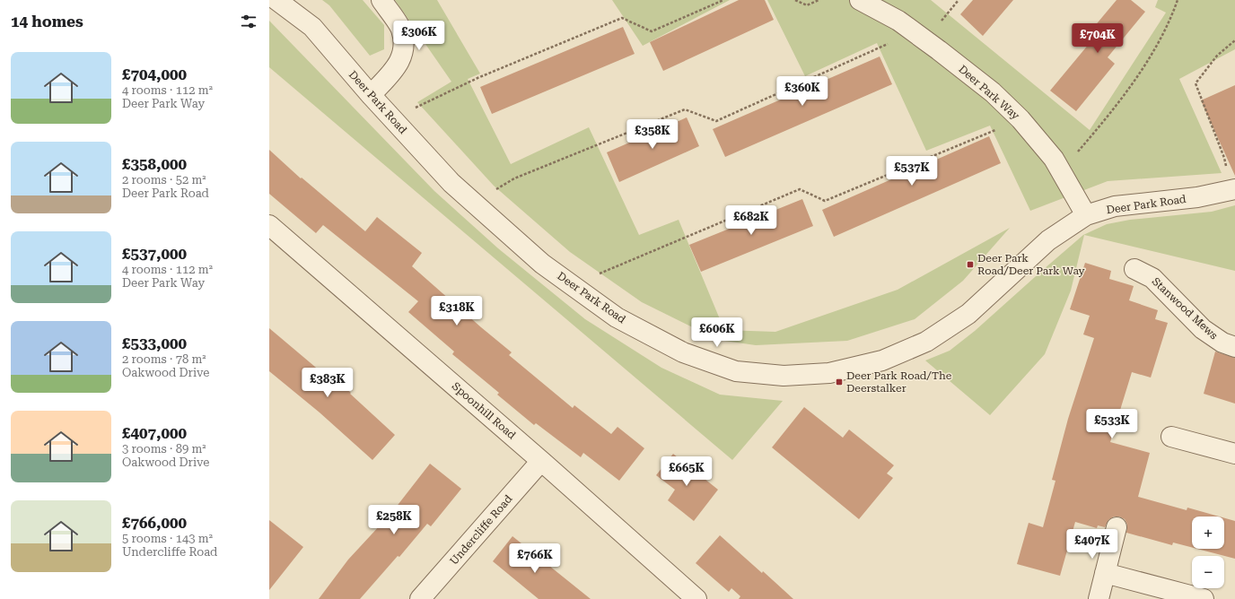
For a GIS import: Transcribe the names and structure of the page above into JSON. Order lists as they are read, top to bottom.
{
  "streets": {
    "street": [
      "Deer Park Way",
      "Deer Park Road",
      "Stanwood Mews",
      "Spoonhill Road",
      "Undercliffe Road"
    ]
  },
  "crossings": [
    ["Deer Park Way", "Deer Park Road"],
    ["Spoonhill Road", "Undercliffe Road"]
  ],
  "places": {
    "transit": ["Deer Park Road/Deer Park Way", "Deer Park Road/The Deerstalker"]
  },
  "page": {
    "heading": "14 homes",
    "price": [
      "£306K",
      "£704K",
      "£360K",
      "£358K",
      "£537K",
      "£682K",
      "£318K",
      "£606K",
      "£383K",
      "£533K",
      "£665K",
      "£258K",
      "£407K",
      "£766K"
    ],
    "list": [
      {
        "name": "£704,000",
        "note": "4 rooms · 112 m² · Deer Park Way"
      },
      {
        "name": "£358,000",
        "note": "2 rooms · 52 m² · Deer Park Road"
      },
      {
        "name": "£537,000",
        "note": "4 rooms · 112 m² · Deer Park Way"
      },
      {
        "name": "£533,000",
        "note": "2 rooms · 78 m² · Oakwood Drive"
      },
      {
        "name": "£407,000",
        "note": "3 rooms · 89 m² · Oakwood Drive"
      },
      {
        "name": "£766,000",
        "note": "5 rooms · 143 m² · Undercliffe Road"
      }
    ],
    "map_buttons": ["+", "−"]
  }
}
